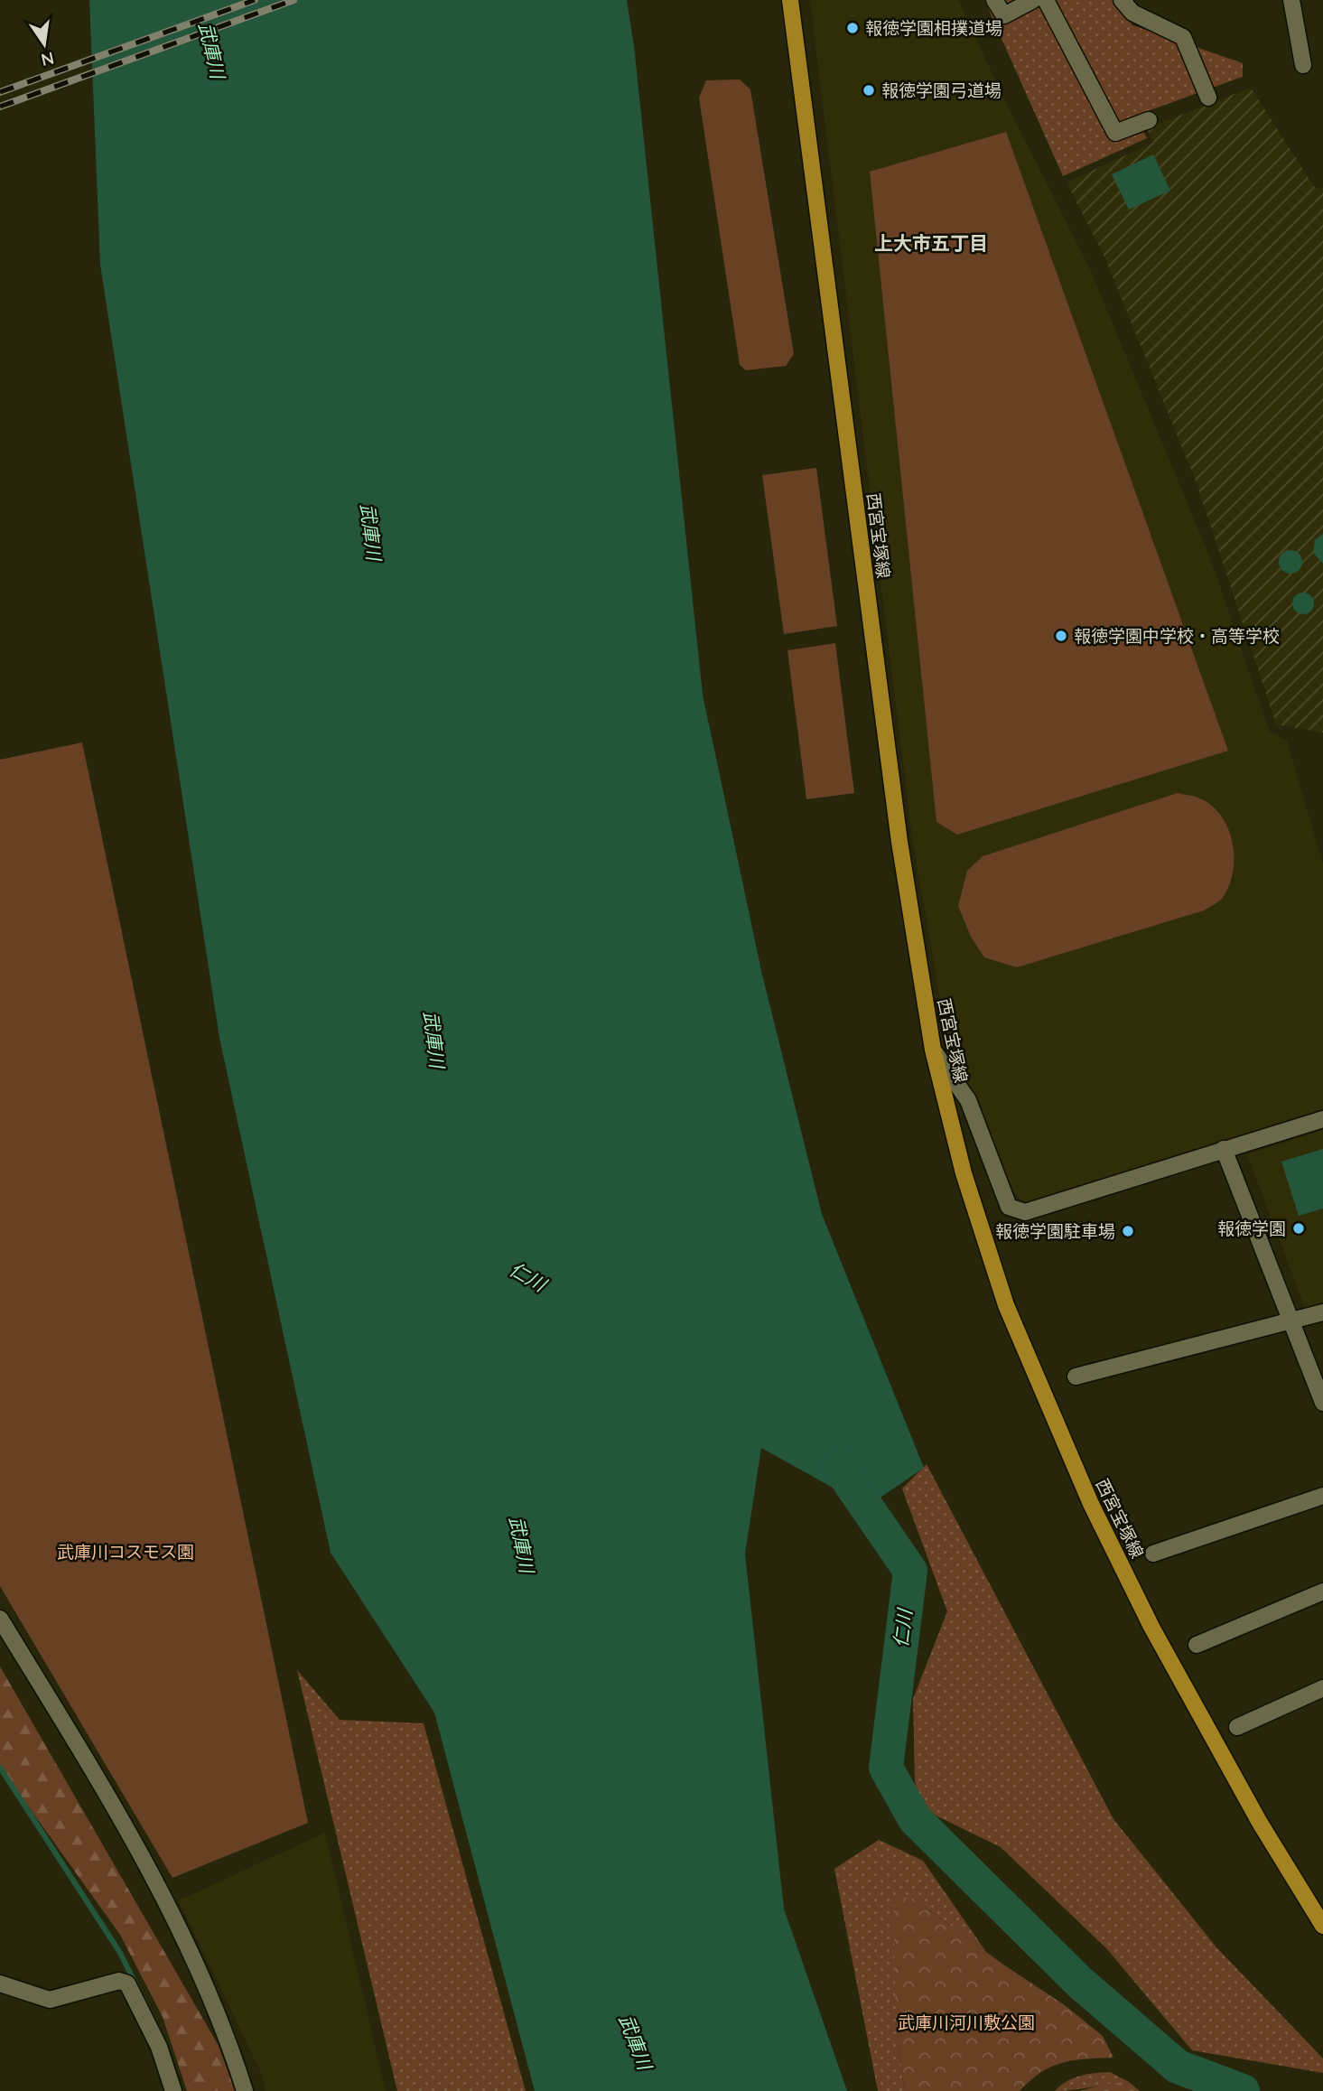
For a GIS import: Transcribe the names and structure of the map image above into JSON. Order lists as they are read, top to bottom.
{
  "streets": {
    "main road": ["西宮宝塚線"]
  },
  "districts": ["上大市五丁目"],
  "water": ["武庫川", "仁川"],
  "parks": ["武庫川コスモス園", "武庫川河川敷公園"],
  "places": [
    "報徳学園相撲道場",
    "報徳学園弓道場",
    "報徳学園中学校・高等学校",
    "報徳学園",
    "報徳学園駐車場"
  ],
  "north": "bottom"
}
